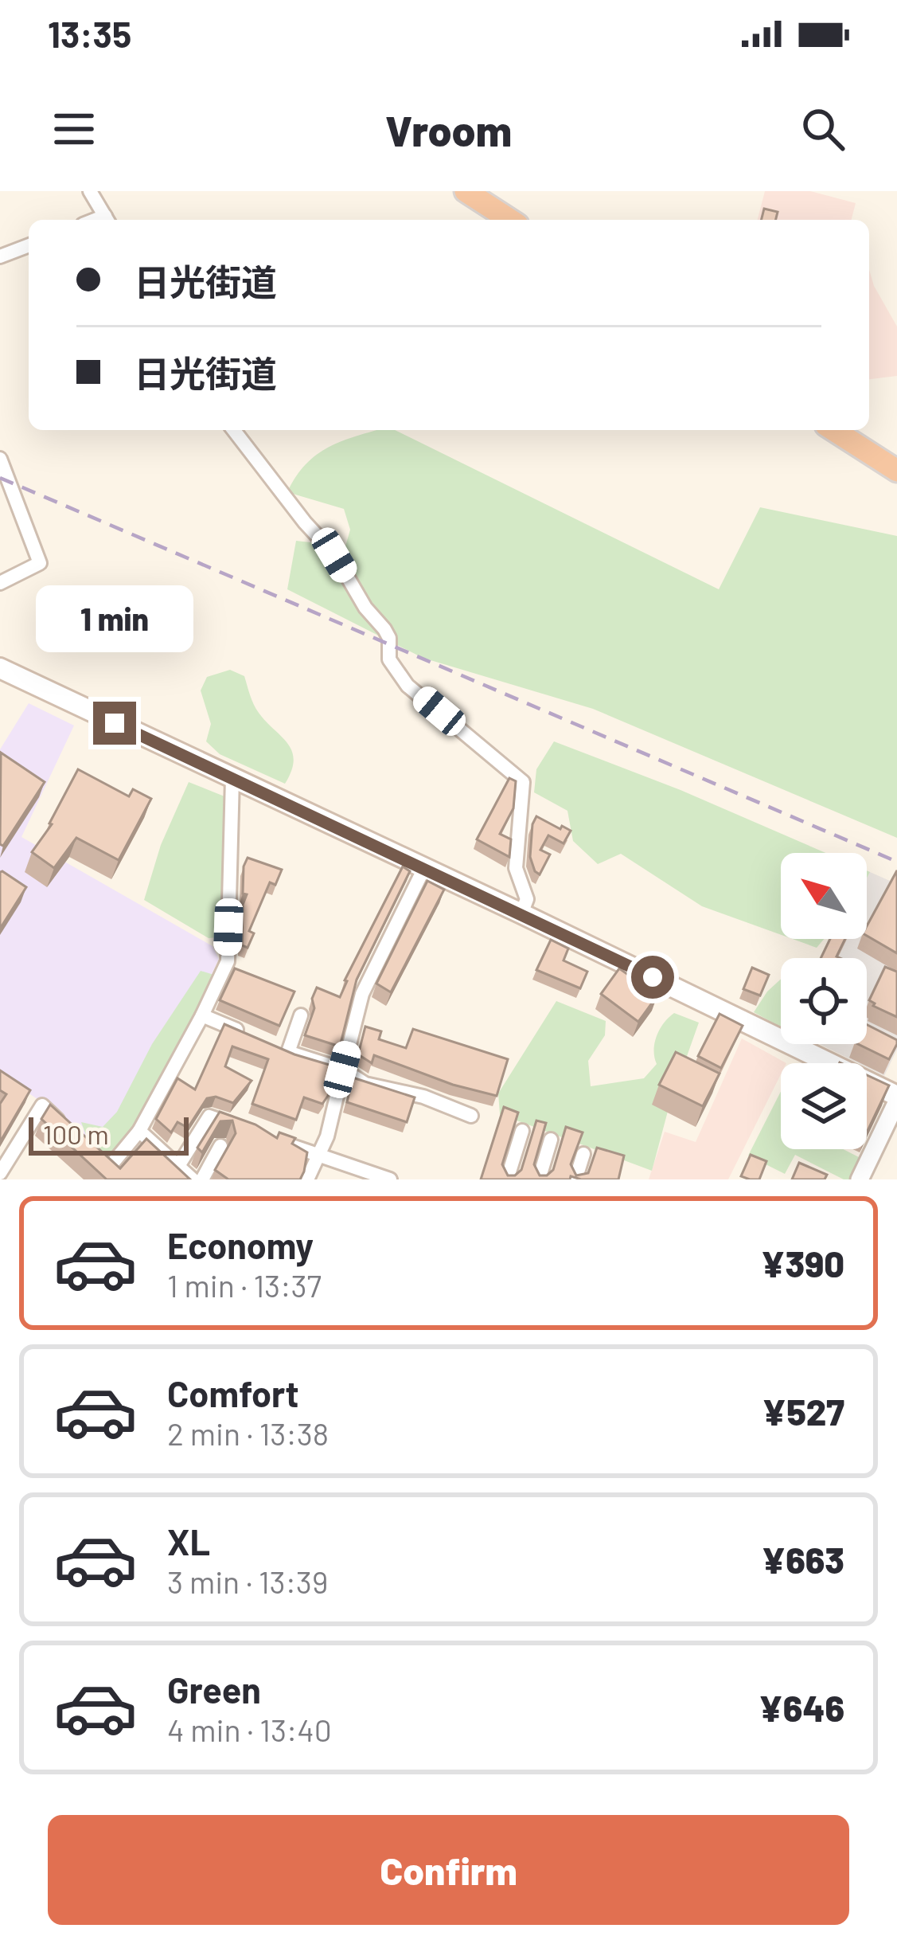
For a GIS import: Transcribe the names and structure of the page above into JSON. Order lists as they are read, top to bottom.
{
  "scale_bar": "100 m",
  "north": "top left",
  "page": {
    "status": "13:35",
    "header": "Vroom",
    "banner": ["日光街道", "日光街道"],
    "bubble": "1 min",
    "scale": "100 m",
    "list": [
      {
        "name": "Economy",
        "note": "1 min · 13:37",
        "value": "¥390"
      },
      {
        "name": "Comfort",
        "note": "2 min · 13:38",
        "value": "¥527"
      },
      {
        "name": "XL",
        "note": "3 min · 13:39",
        "value": "¥663"
      },
      {
        "name": "Green",
        "note": "4 min · 13:40",
        "value": "¥646"
      }
    ],
    "buttons": "Confirm"
  }
}
